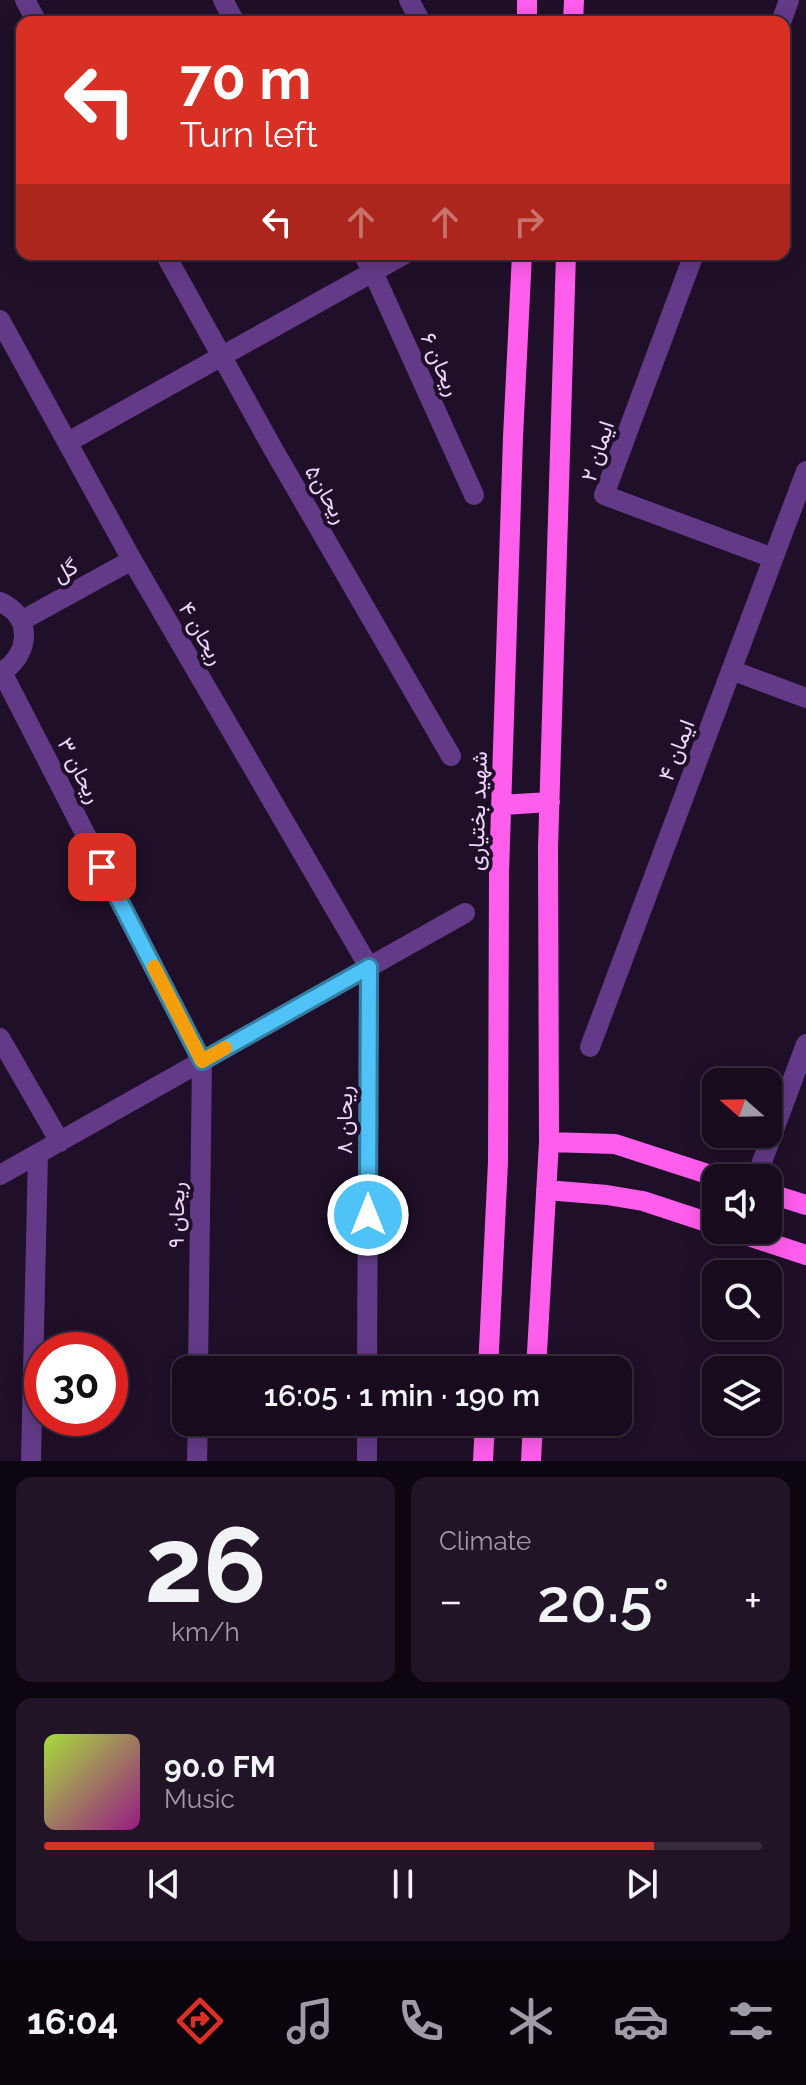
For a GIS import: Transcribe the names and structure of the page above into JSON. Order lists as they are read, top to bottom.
{
  "streets": {
    "main road": ["شهید بختیاری"],
    "street": [
      "ریحان ۶",
      "ایمان ۲",
      "ریحان۵",
      "گل",
      "ریحان ۴",
      "ایمان ۴",
      "ریحان ۳",
      "ریحان ۸",
      "ریحان ۹"
    ]
  },
  "crossings": [
    ["ایمان ۲", "ایمان ۴"],
    ["گل", "ریحان ۴"],
    ["ریحان ۴", "ریحان ۸"],
    ["ریحان ۳", "ریحان ۹"]
  ],
  "north": "left",
  "page": {
    "turn": ["70 m", "Turn left"],
    "limit": "30",
    "trip": "16:05 · 1 min · 190 m",
    "tile": [
      ["26", "km/h"],
      "Climate"
    ],
    "heat": ["−", "20.5°", "+"],
    "song": ["90.0 FM", "Music"],
    "tabs": "16:04"
  }
}
